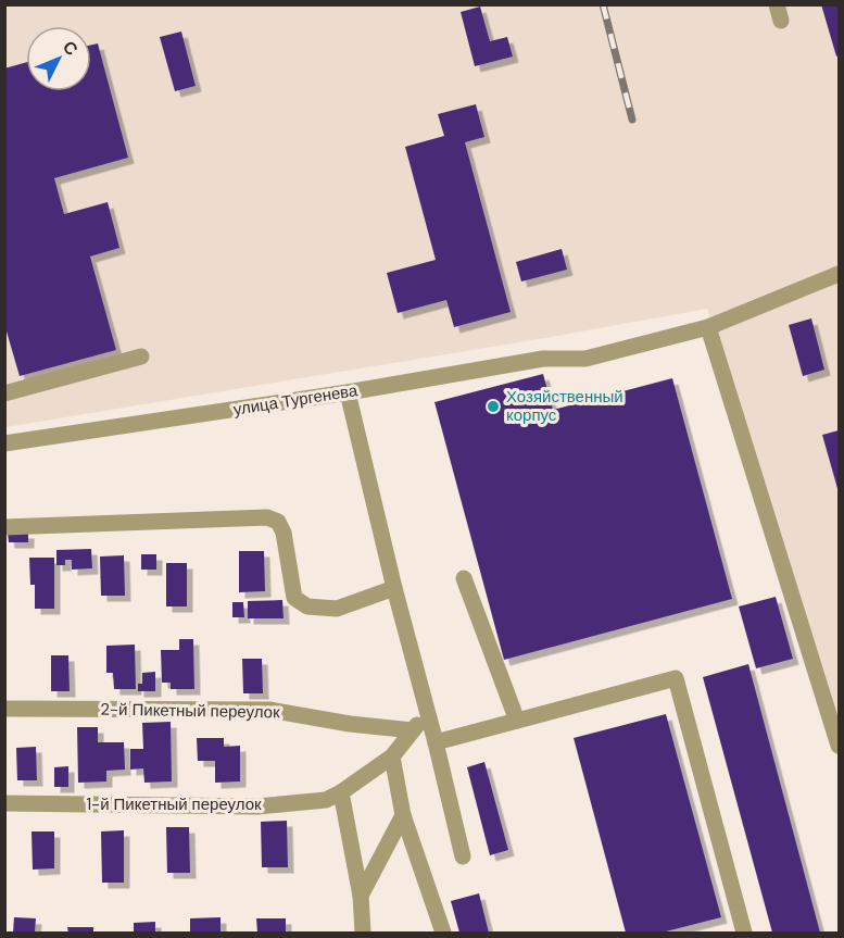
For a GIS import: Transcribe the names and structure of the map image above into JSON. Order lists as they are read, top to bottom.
{
  "streets": {
    "street": ["улица Тургенева", "2-й Пикетный переулок", "1-й Пикетный переулок"]
  },
  "crossings": [
    ["2-й Пикетный переулок", "1-й Пикетный переулок"]
  ],
  "places": ["Хозяйственный корпус"],
  "north": "top right"
}
